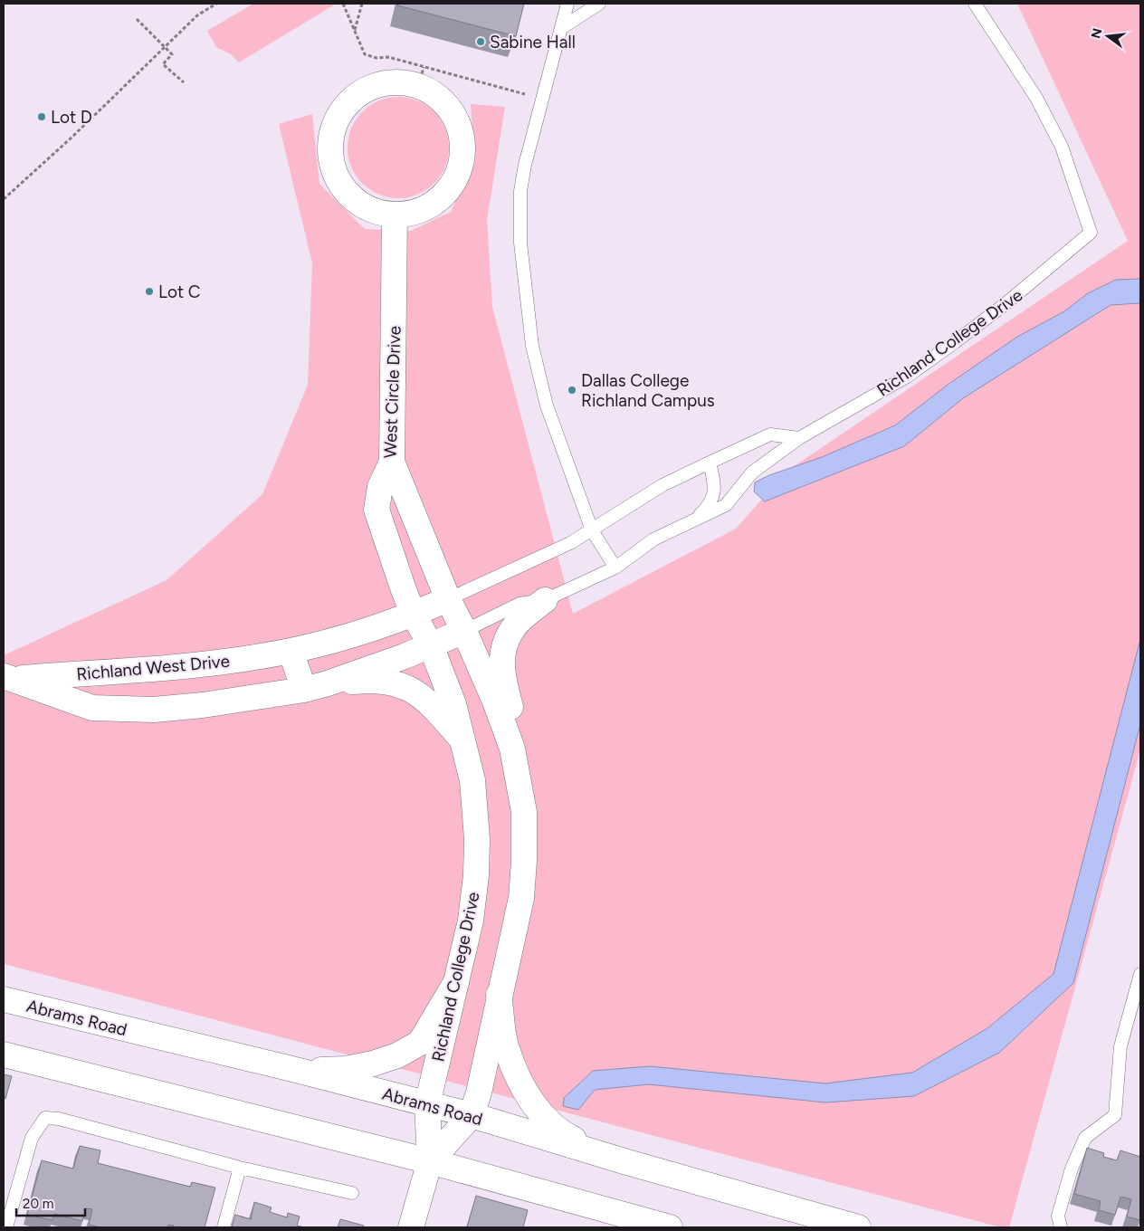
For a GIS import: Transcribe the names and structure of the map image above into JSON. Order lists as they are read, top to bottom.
{
  "streets": {
    "street": [
      "Richland College Drive",
      "West Circle Drive",
      "Richland West Drive",
      "Abrams Road"
    ]
  },
  "crossings": [
    ["Richland College Drive", "West Circle Drive"],
    ["Richland College Drive", "Richland West Drive"],
    ["Richland College Drive", "Abrams Road"],
    ["West Circle Drive", "Richland West Drive"]
  ],
  "places": [
    "Sabine Hall",
    "Lot D",
    "Lot C",
    "Dallas College Richland Campus"
  ],
  "scale_bar": "20 m",
  "north": "left"
}
